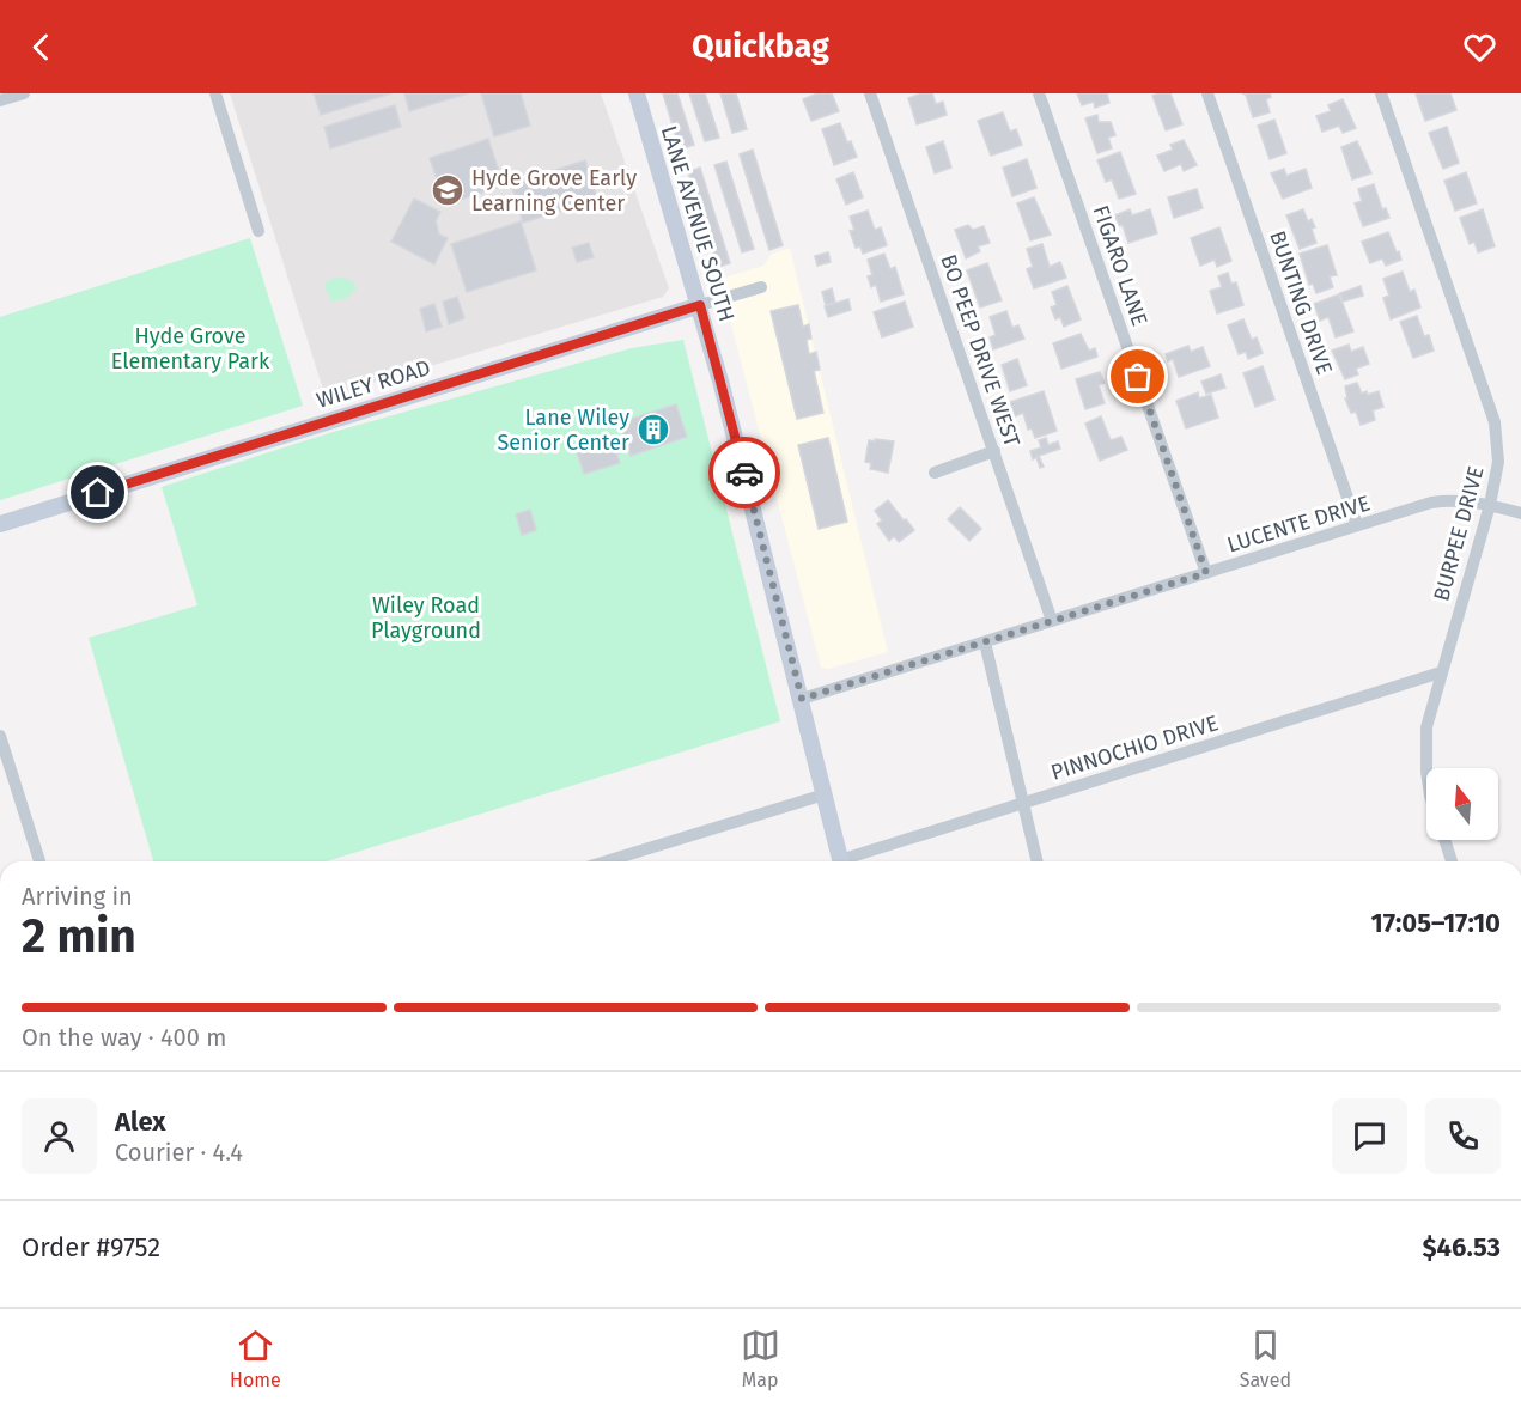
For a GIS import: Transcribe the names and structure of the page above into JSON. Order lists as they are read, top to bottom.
{
  "streets": {
    "main road": ["LANE AVENUE SOUTH", "WILEY ROAD"],
    "street": [
      "FIGARO LANE",
      "BUNTING DRIVE",
      "BO PEEP DRIVE WEST",
      "LUCENTE DRIVE",
      "BURPEE DRIVE",
      "PINNOCHIO DRIVE"
    ]
  },
  "crossings": [
    ["LANE AVENUE SOUTH", "WILEY ROAD"],
    ["LANE AVENUE SOUTH", "LUCENTE DRIVE"],
    ["FIGARO LANE", "LUCENTE DRIVE"],
    ["BUNTING DRIVE", "LUCENTE DRIVE"],
    ["BO PEEP DRIVE WEST", "LUCENTE DRIVE"],
    ["LUCENTE DRIVE", "BURPEE DRIVE"],
    ["BURPEE DRIVE", "PINNOCHIO DRIVE"]
  ],
  "parks": ["Hyde Grove Elementary Park", "Wiley Road Playground"],
  "places": {
    "school or university": ["Hyde Grove Early Learning Center"],
    "building": ["Lane Wiley Senior Center"]
  },
  "north": "top",
  "page": {
    "header": "Quickbag",
    "heading": ["2 min", "Arriving in", "17:05–17:10"],
    "panel": [
      "Alex",
      "Courier · 4.4",
      "Order #9752",
      "$46.53"
    ],
    "bar": "On the way · 400 m",
    "tabs": ["Home", "Map", "Saved"]
  }
}
